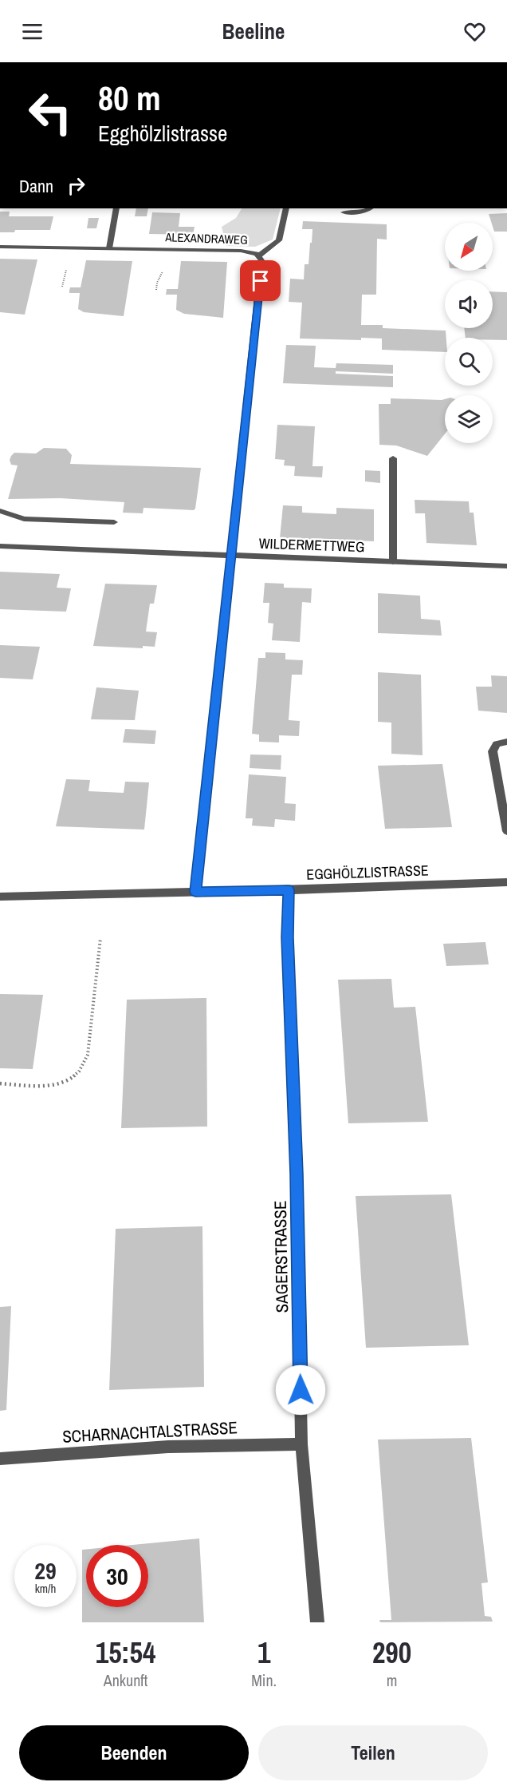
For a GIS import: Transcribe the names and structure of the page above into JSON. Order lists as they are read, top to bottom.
{
  "streets": {
    "street": [
      "ALEXANDRAWEG",
      "WILDERMETTWEG",
      "EGGHÖLZLISTRASSE",
      "SAGERSTRASSE",
      "SCHARNACHTALSTRASSE"
    ]
  },
  "crossings": [
    ["ALEXANDRAWEG", "WILDERMETTWEG"],
    ["ALEXANDRAWEG", "EGGHÖLZLISTRASSE"],
    ["EGGHÖLZLISTRASSE", "SAGERSTRASSE"],
    ["SAGERSTRASSE", "SCHARNACHTALSTRASSE"]
  ],
  "north": "bottom left",
  "page": {
    "header": "Beeline",
    "turn": ["80 m", "Egghölzlistrasse"],
    "then": "Dann",
    "speed": "29 km/h",
    "limit": "30",
    "eta": [
      "15:54",
      "Ankunft",
      "1",
      "Min.",
      "290",
      "m"
    ],
    "buttons": ["Beenden", "Teilen"]
  }
}
